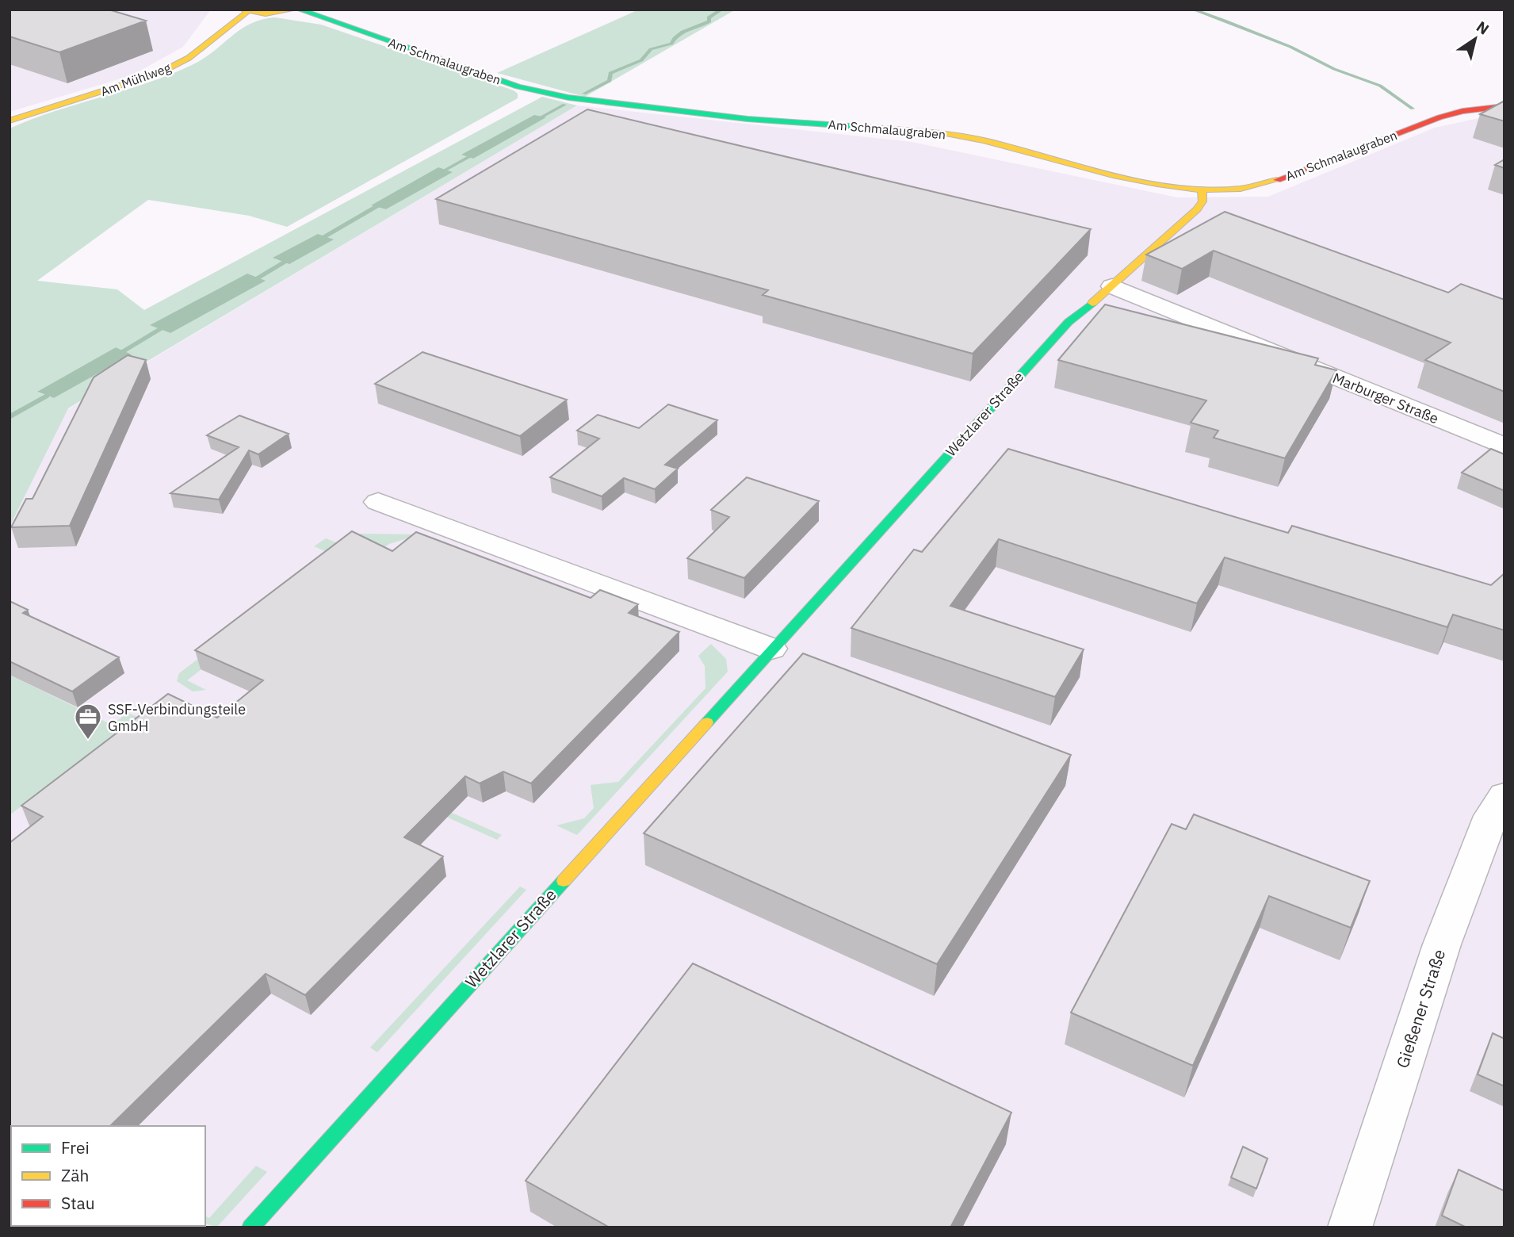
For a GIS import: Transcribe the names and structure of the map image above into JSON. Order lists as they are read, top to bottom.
{
  "streets": {
    "main road": ["Am Schmalaugraben", "Am Mühlweg", "Wetzlarer Straße"],
    "street": ["Marburger Straße", "Gießener Straße"]
  },
  "crossings": [
    ["Am Schmalaugraben", "Wetzlarer Straße"],
    ["Marburger Straße", "Wetzlarer Straße"]
  ],
  "places": {
    "office": ["SSF-Verbindungsteile GmbH"]
  },
  "legend": ["Frei", "Zäh", "Stau"],
  "north": "top right"
}
